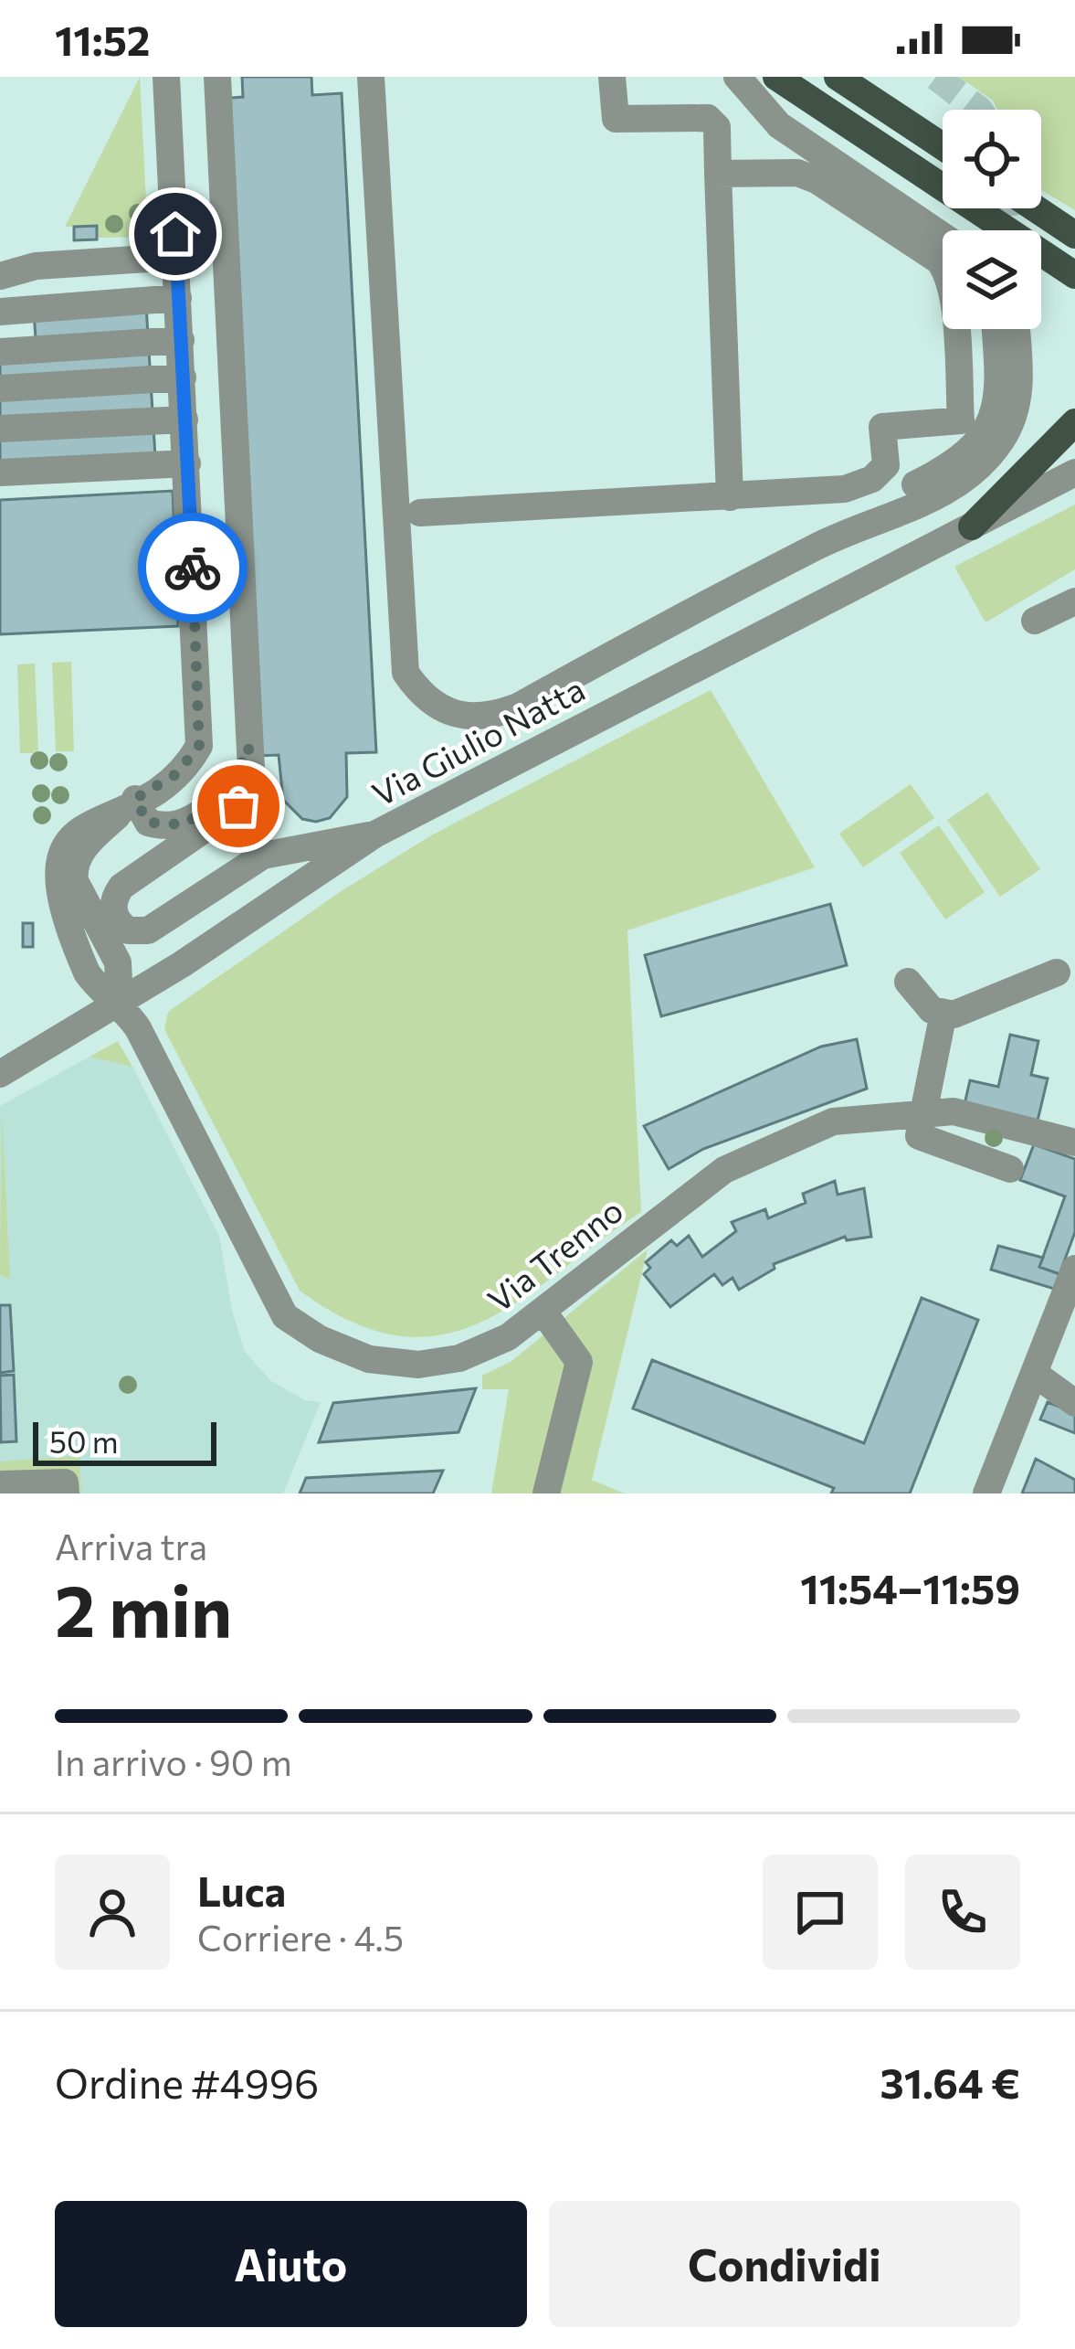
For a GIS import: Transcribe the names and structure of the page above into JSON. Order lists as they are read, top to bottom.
{
  "streets": {
    "street": ["Via Giulio Natta", "Via Trenno"]
  },
  "crossings": [
    ["Via Giulio Natta", "Via Trenno"]
  ],
  "scale_bar": "50 m",
  "page": {
    "status": "11:52",
    "scale": "50 m",
    "heading": ["2 min", "Arriva tra", "11:54–11:59"],
    "panel": [
      "Luca",
      "Corriere · 4.5",
      "Ordine #4996",
      "31.64 €"
    ],
    "bar": "In arrivo · 90 m",
    "buttons": ["Aiuto", "Condividi"]
  }
}
